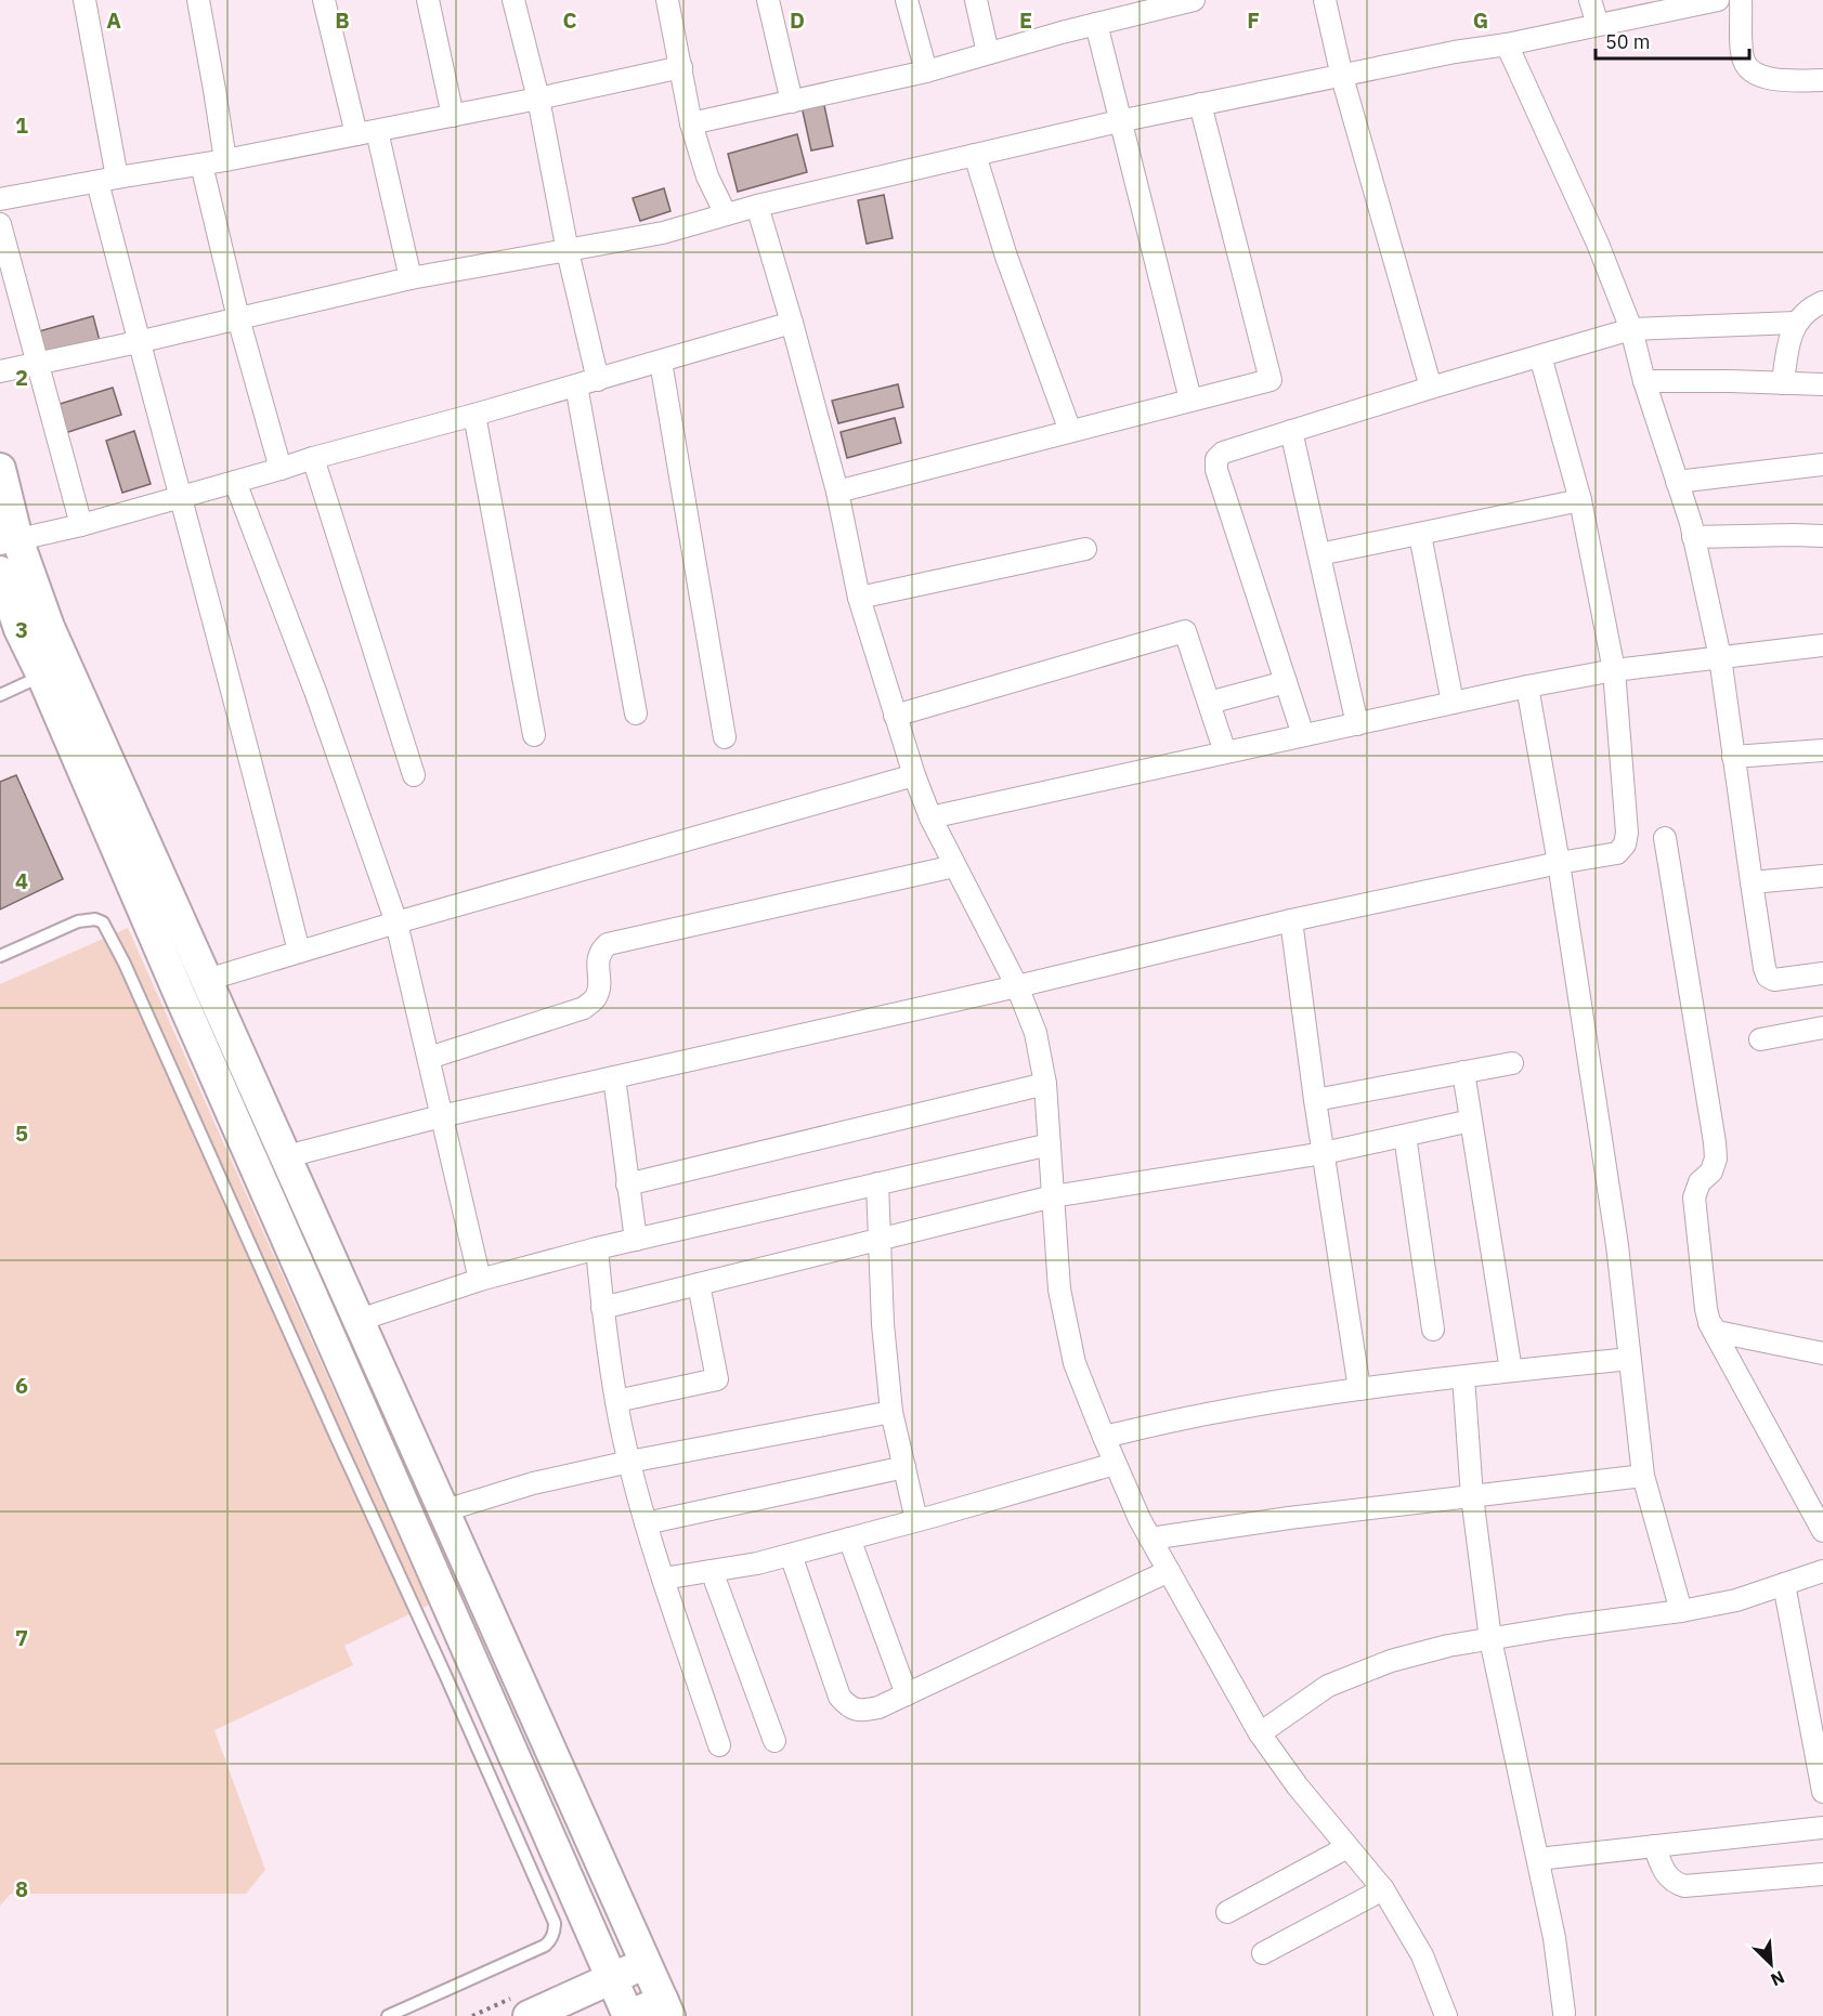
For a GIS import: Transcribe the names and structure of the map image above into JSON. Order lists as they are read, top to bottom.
{
  "scale_bar": "50 m",
  "north": "bottom right",
  "grid": {
    "columns": [
      "A",
      "B",
      "C",
      "D",
      "E",
      "F",
      "G"
    ],
    "rows": [
      "1",
      "2",
      "3",
      "4",
      "5",
      "6",
      "7",
      "8"
    ]
  }
}
